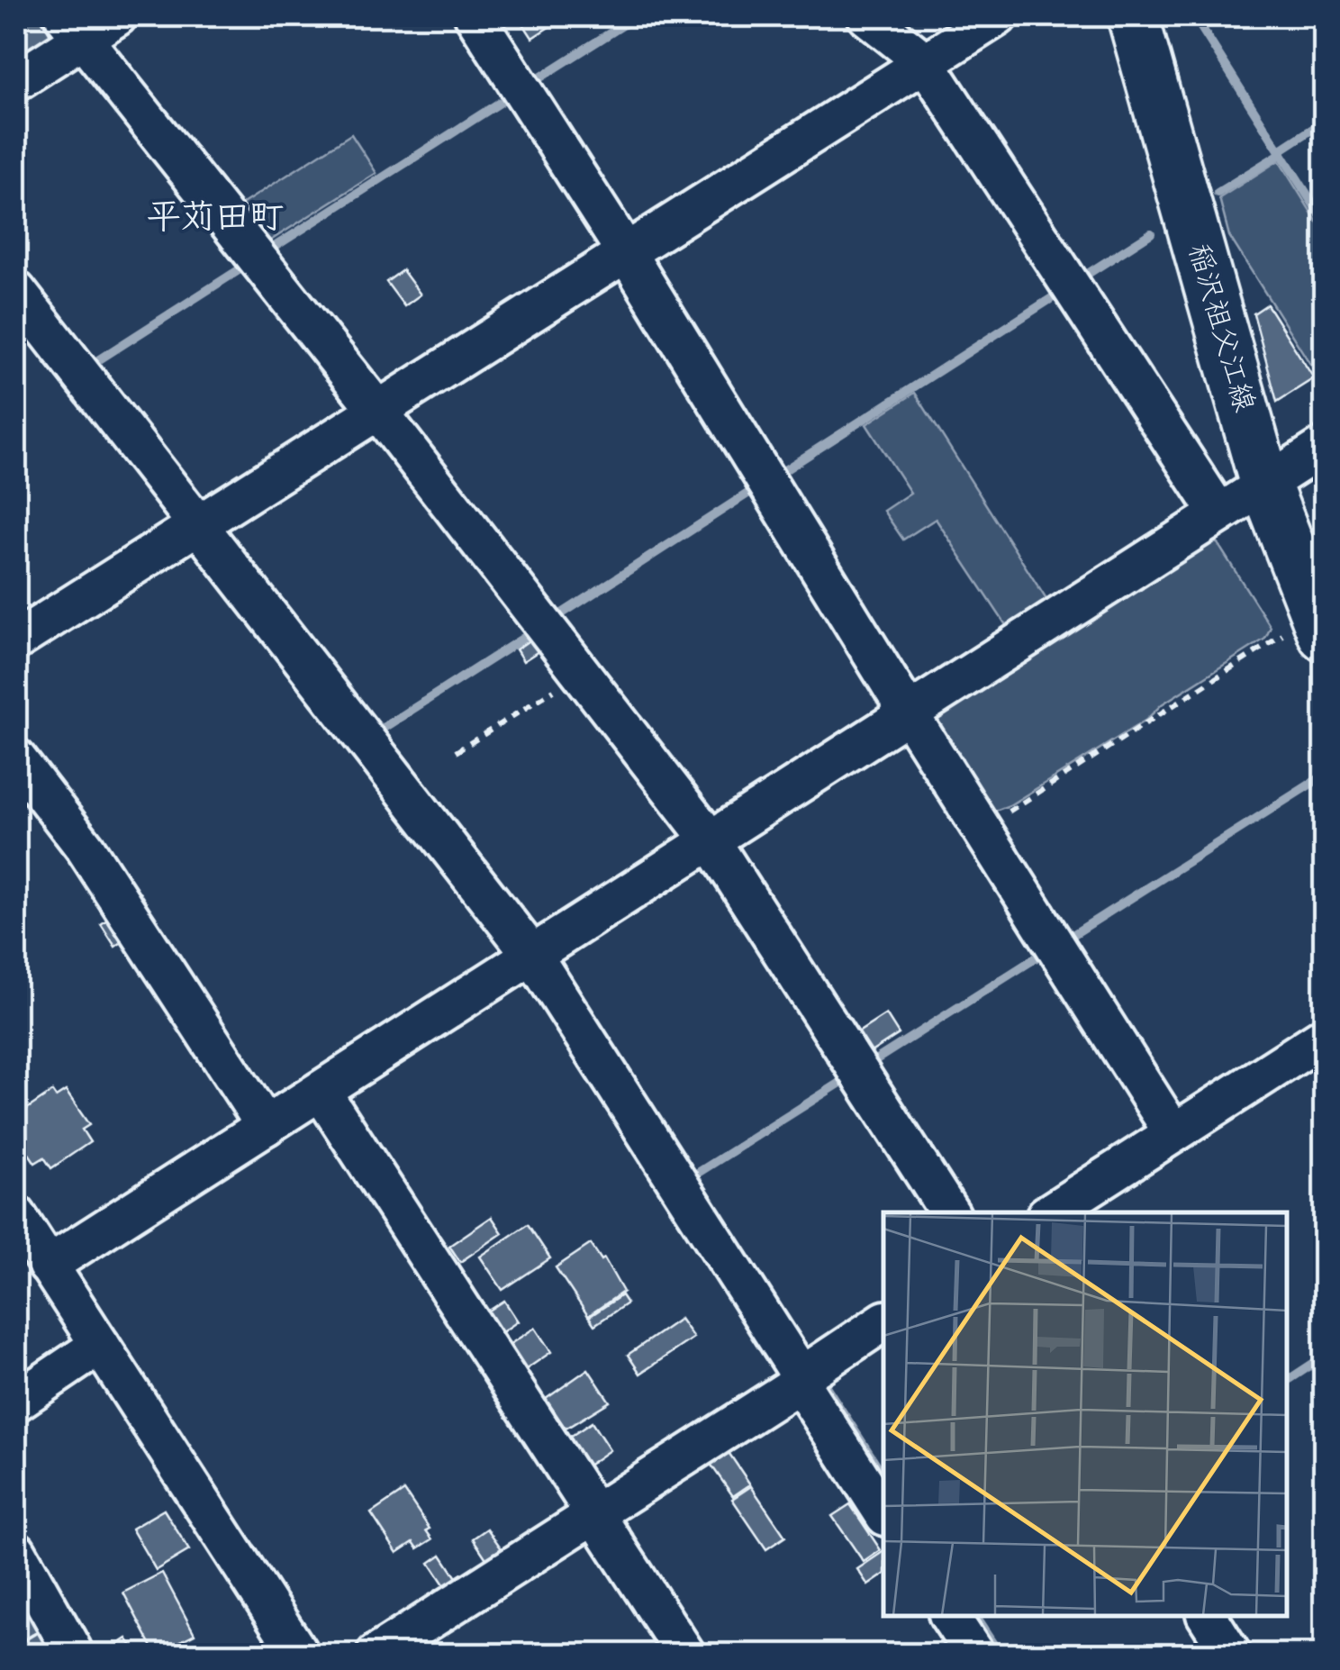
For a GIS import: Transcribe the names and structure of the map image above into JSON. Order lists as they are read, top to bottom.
{
  "streets": {
    "main road": ["稲沢祖父江線"]
  },
  "districts": ["平苅田町"]
}
